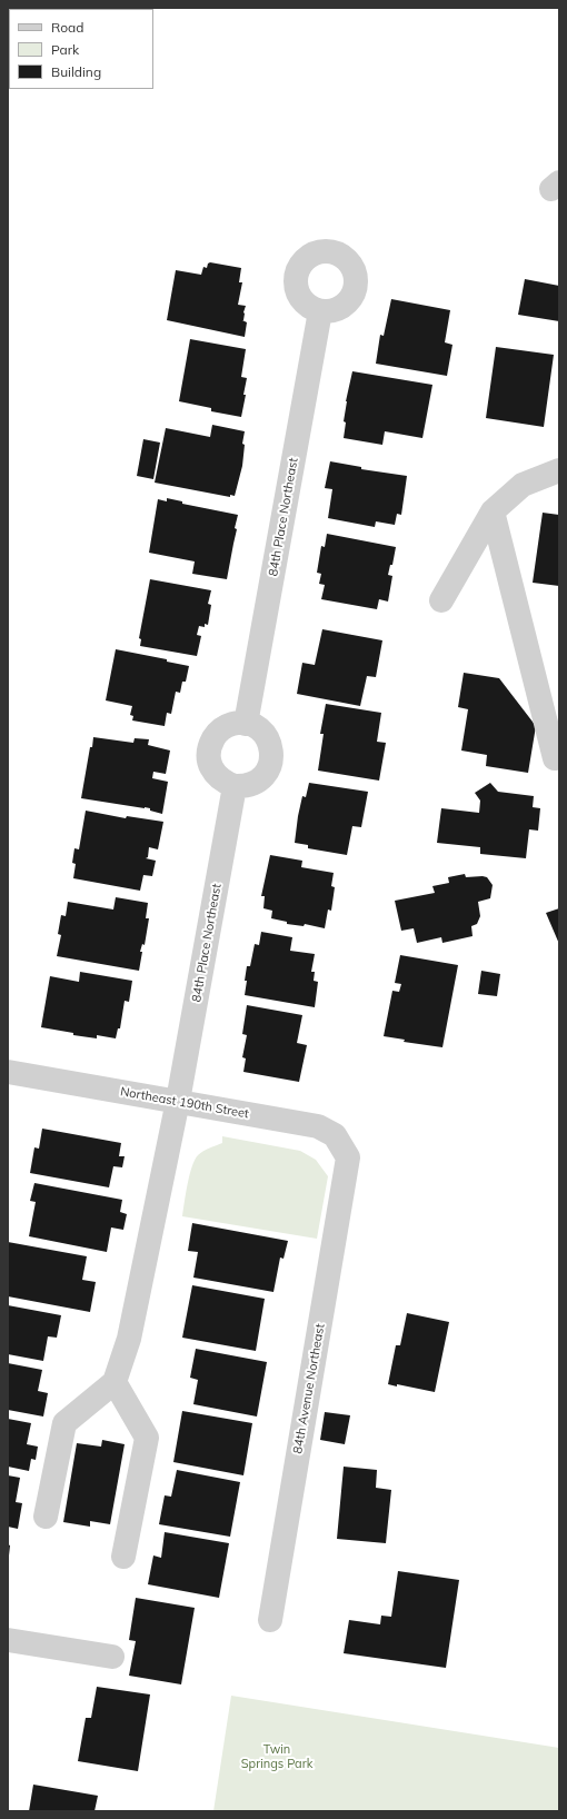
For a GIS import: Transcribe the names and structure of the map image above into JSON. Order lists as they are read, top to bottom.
{
  "streets": {
    "street": ["84th Place Northeast", "Northeast 190th Street", "84th Avenue Northeast"]
  },
  "crossings": [
    ["84th Place Northeast", "Northeast 190th Street"],
    ["Northeast 190th Street", "84th Avenue Northeast"]
  ],
  "parks": ["Twin Springs Park"],
  "legend": ["Road", "Park", "Building"]
}
